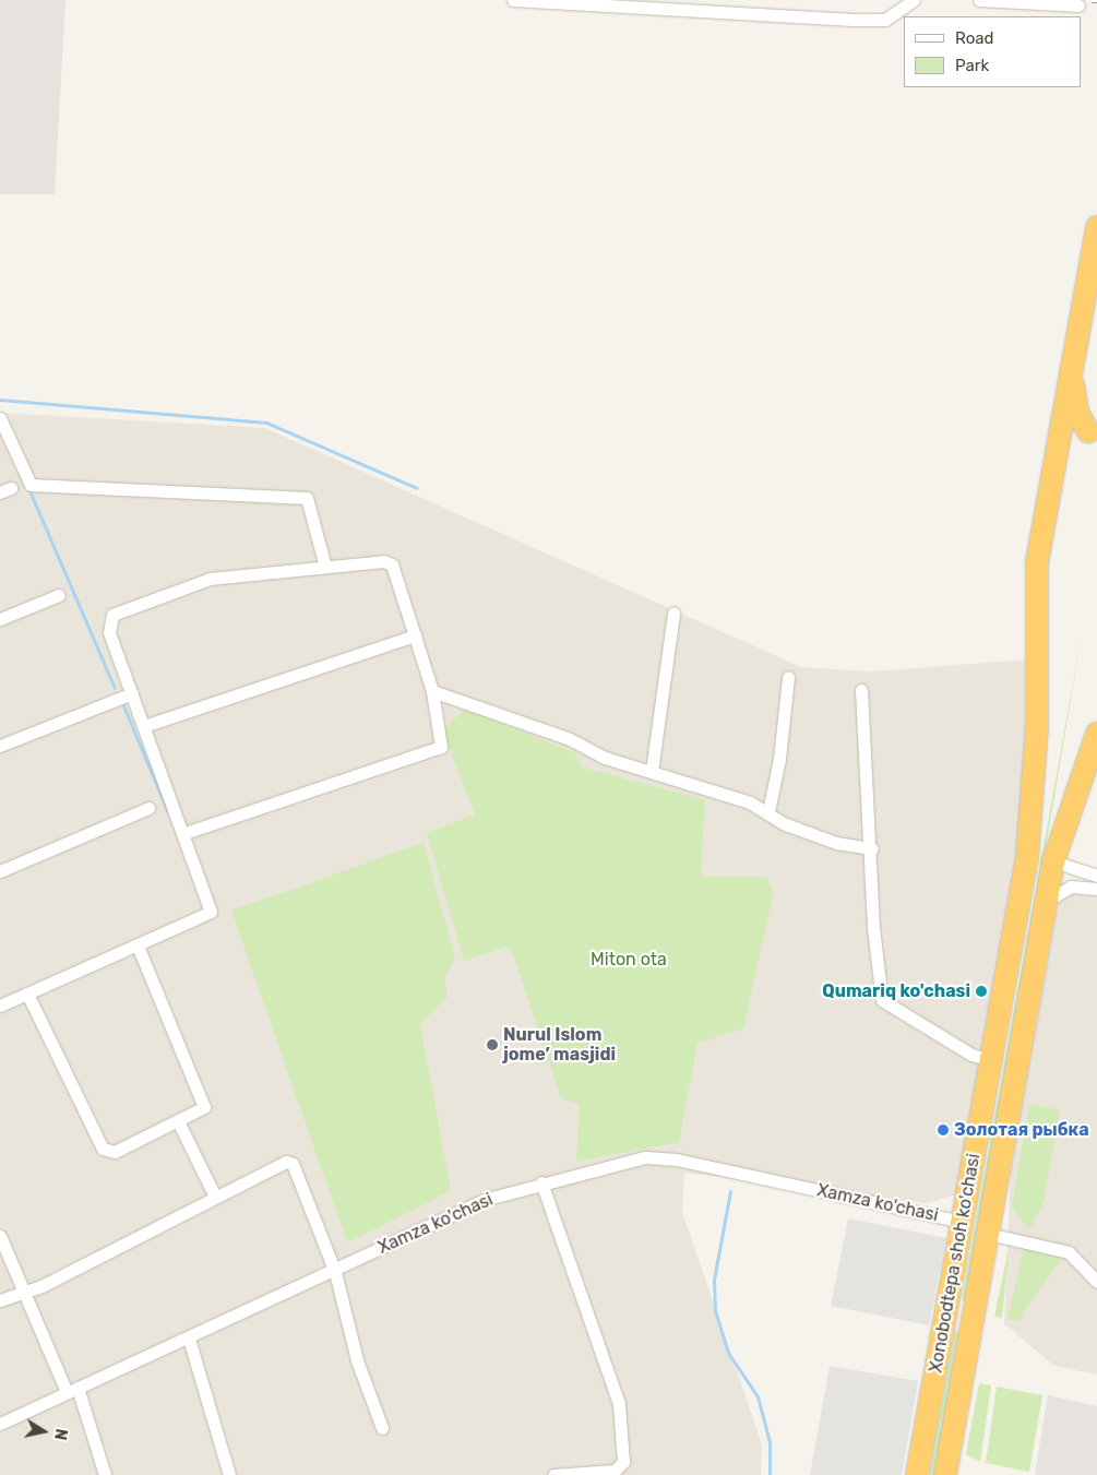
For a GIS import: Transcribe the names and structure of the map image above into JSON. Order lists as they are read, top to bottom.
{
  "streets": {
    "highway": ["Xonobodtepa shoh ko'chasi"],
    "street": ["Xamza ko'chasi"]
  },
  "crossings": [
    ["Xamza ko'chasi", "Xonobodtepa shoh ko'chasi"]
  ],
  "parks": ["Miton ota"],
  "places": ["Qumariq ko'chasi", "Nurul Islom jome’ masjidi", "Золотая рыбка"],
  "legend": ["Road", "Park"],
  "north": "right"
}
